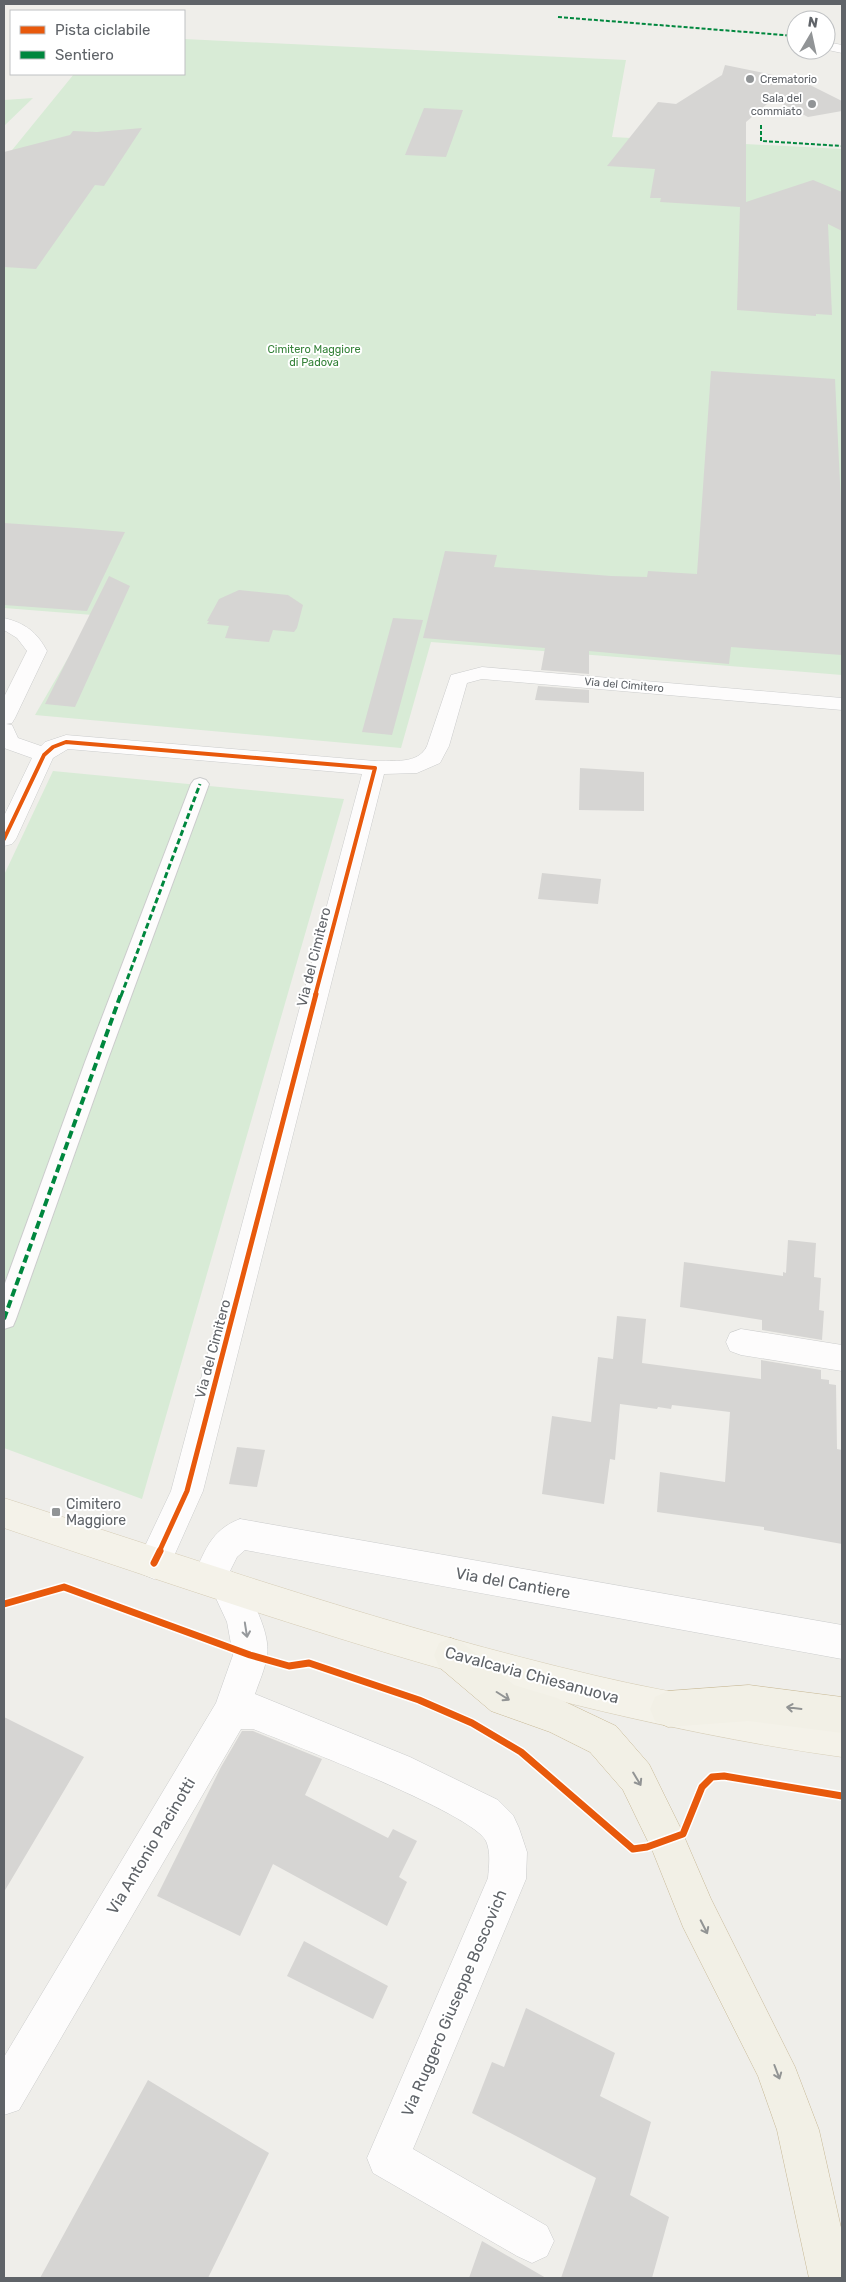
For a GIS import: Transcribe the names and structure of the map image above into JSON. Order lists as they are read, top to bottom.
{
  "streets": {
    "main road": ["Cavalcavia Chiesanuova"],
    "street": [
      "Via del Cimitero",
      "Via del Cantiere",
      "Via Antonio Pacinotti",
      "Via Ruggero Giuseppe Boscovich"
    ]
  },
  "crossings": [
    ["Via del Cimitero", "Cavalcavia Chiesanuova"],
    ["Via del Cantiere", "Cavalcavia Chiesanuova"],
    ["Via del Cantiere", "Via Antonio Pacinotti"],
    ["Cavalcavia Chiesanuova", "Via Antonio Pacinotti"],
    ["Via Antonio Pacinotti", "Via Ruggero Giuseppe Boscovich"]
  ],
  "parks": ["Cimitero Maggiore di Padova"],
  "places": {
    "other": ["Crematorio", "Sala del commiato"],
    "transit": ["Cimitero Maggiore"]
  },
  "legend": ["Pista ciclabile", "Sentiero"],
  "north": "top"
}
